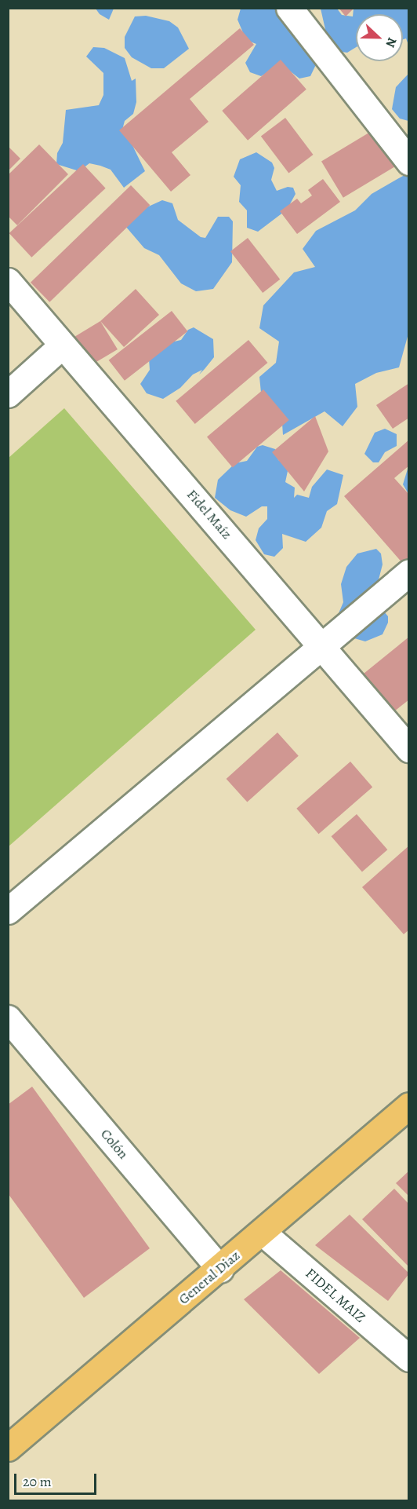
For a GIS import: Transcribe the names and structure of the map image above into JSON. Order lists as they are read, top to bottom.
{
  "streets": {
    "main road": ["General Diaz"],
    "street": ["Fidel Maíz", "Colón", "FIDEL MAIZ"]
  },
  "crossings": [
    ["Colón", "General Diaz"],
    ["General Diaz", "FIDEL MAIZ"]
  ],
  "scale_bar": "20 m",
  "north": "right"
}
